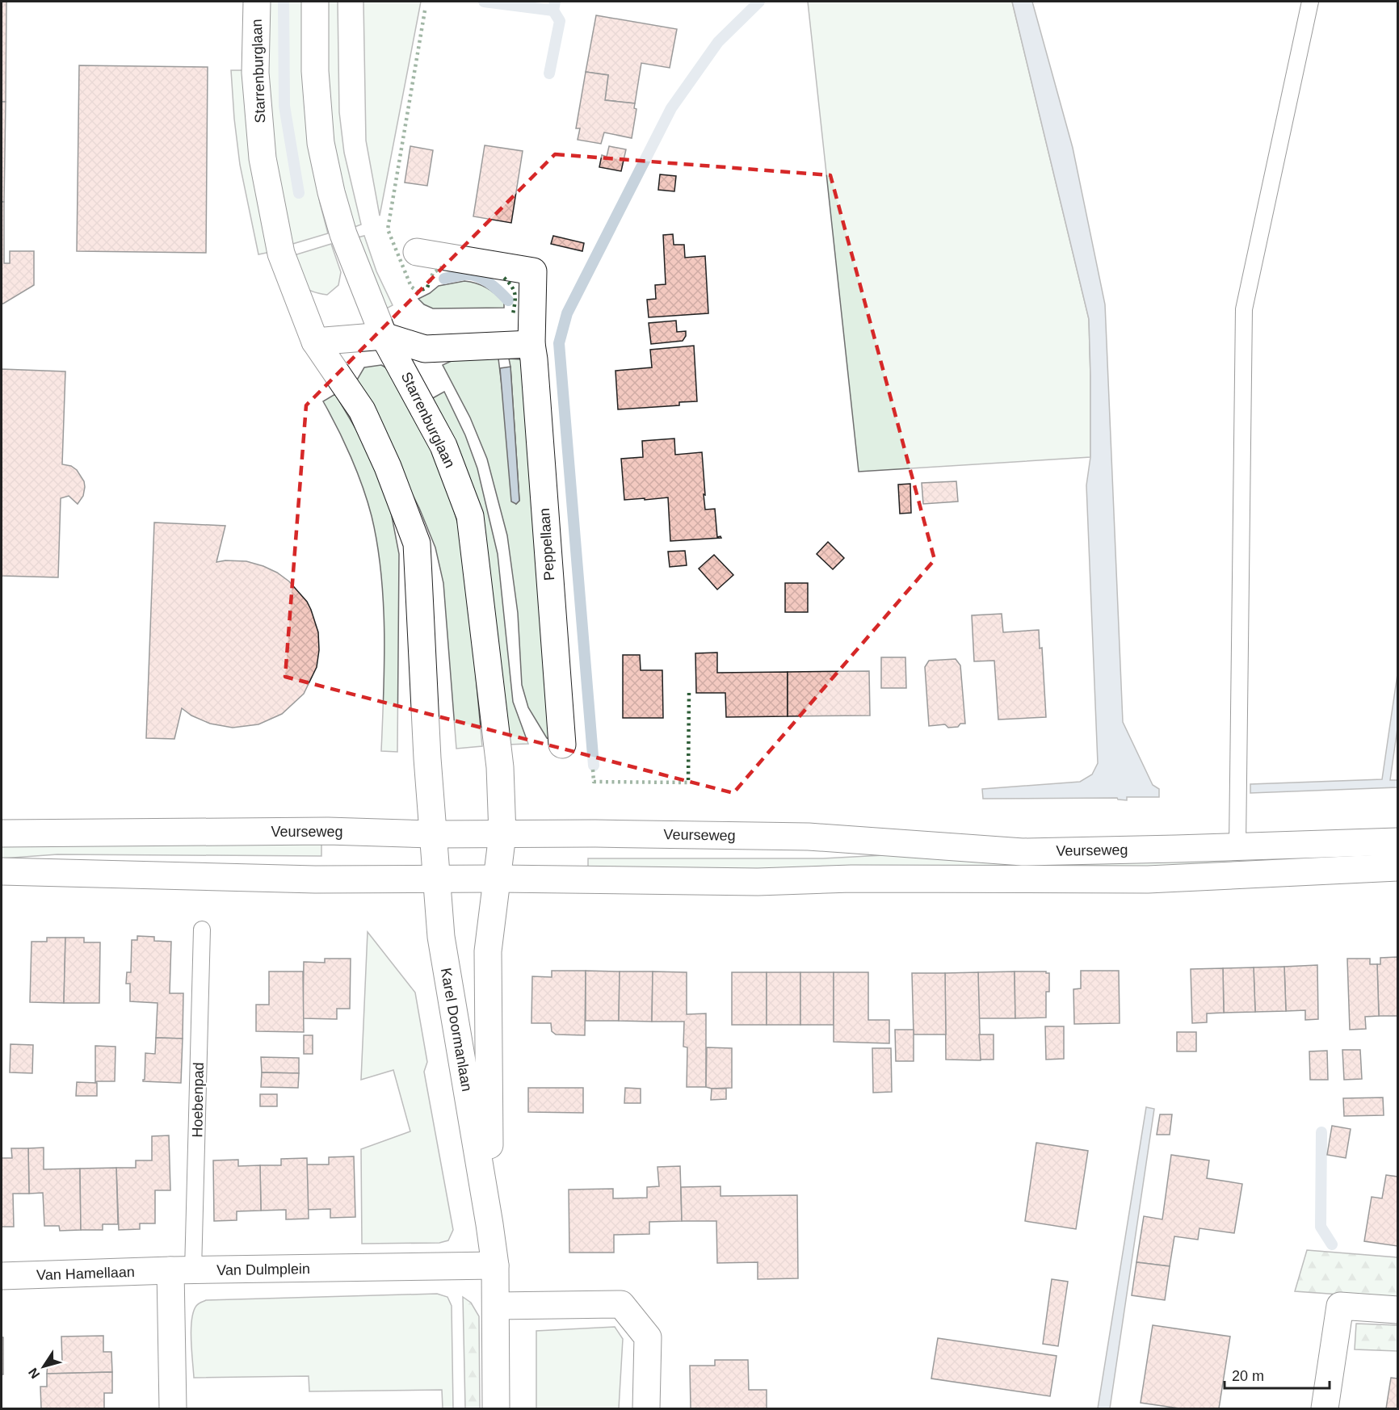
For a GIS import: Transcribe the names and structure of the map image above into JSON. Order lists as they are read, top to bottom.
{
  "streets": {
    "street": [
      "Starrenburglaan",
      "Peppellaan",
      "Veurseweg",
      "Karel Doormanlaan",
      "Van Dulmplein",
      "Van Hamellaan"
    ],
    "lane": ["Hoebenpad"]
  },
  "crossings": [
    ["Starrenburglaan", "Veurseweg"],
    ["Starrenburglaan", "Karel Doormanlaan"],
    ["Veurseweg", "Karel Doormanlaan"],
    ["Karel Doormanlaan", "Van Dulmplein"],
    ["Hoebenpad", "Van Dulmplein"],
    ["Hoebenpad", "Van Hamellaan"],
    ["Van Dulmplein", "Van Hamellaan"]
  ],
  "scale_bar": "20 m",
  "north": "bottom left"
}
